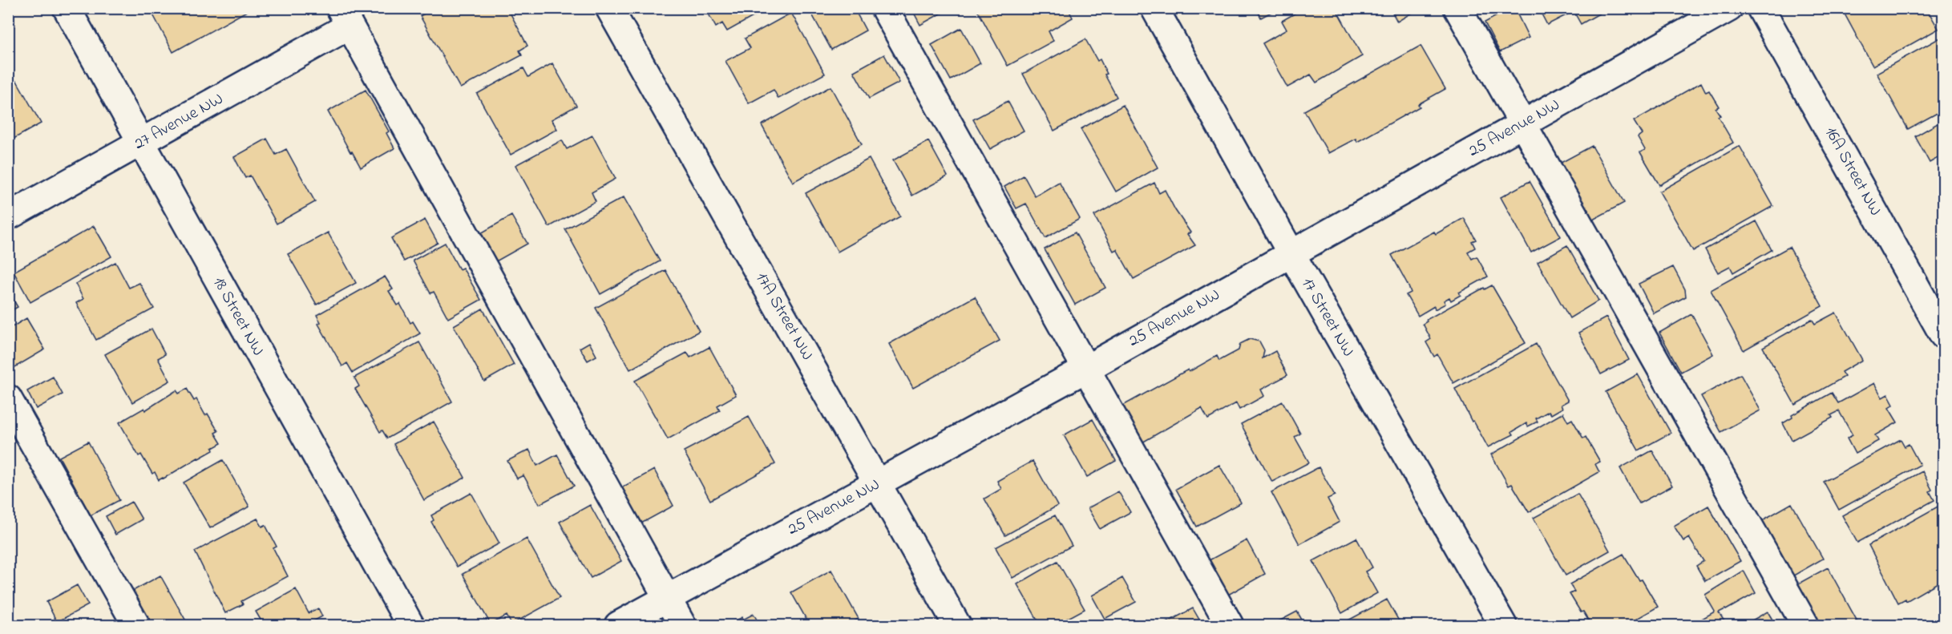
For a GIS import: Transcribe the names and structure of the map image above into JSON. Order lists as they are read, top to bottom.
{
  "streets": {
    "street": [
      "27 Avenue NW",
      "25 Avenue NW",
      "16A Street NW",
      "18 Street NW",
      "17A Street NW",
      "17 Street NW"
    ]
  },
  "crossings": [
    ["27 Avenue NW", "18 Street NW"],
    ["25 Avenue NW", "17A Street NW"],
    ["25 Avenue NW", "17 Street NW"]
  ]
}
